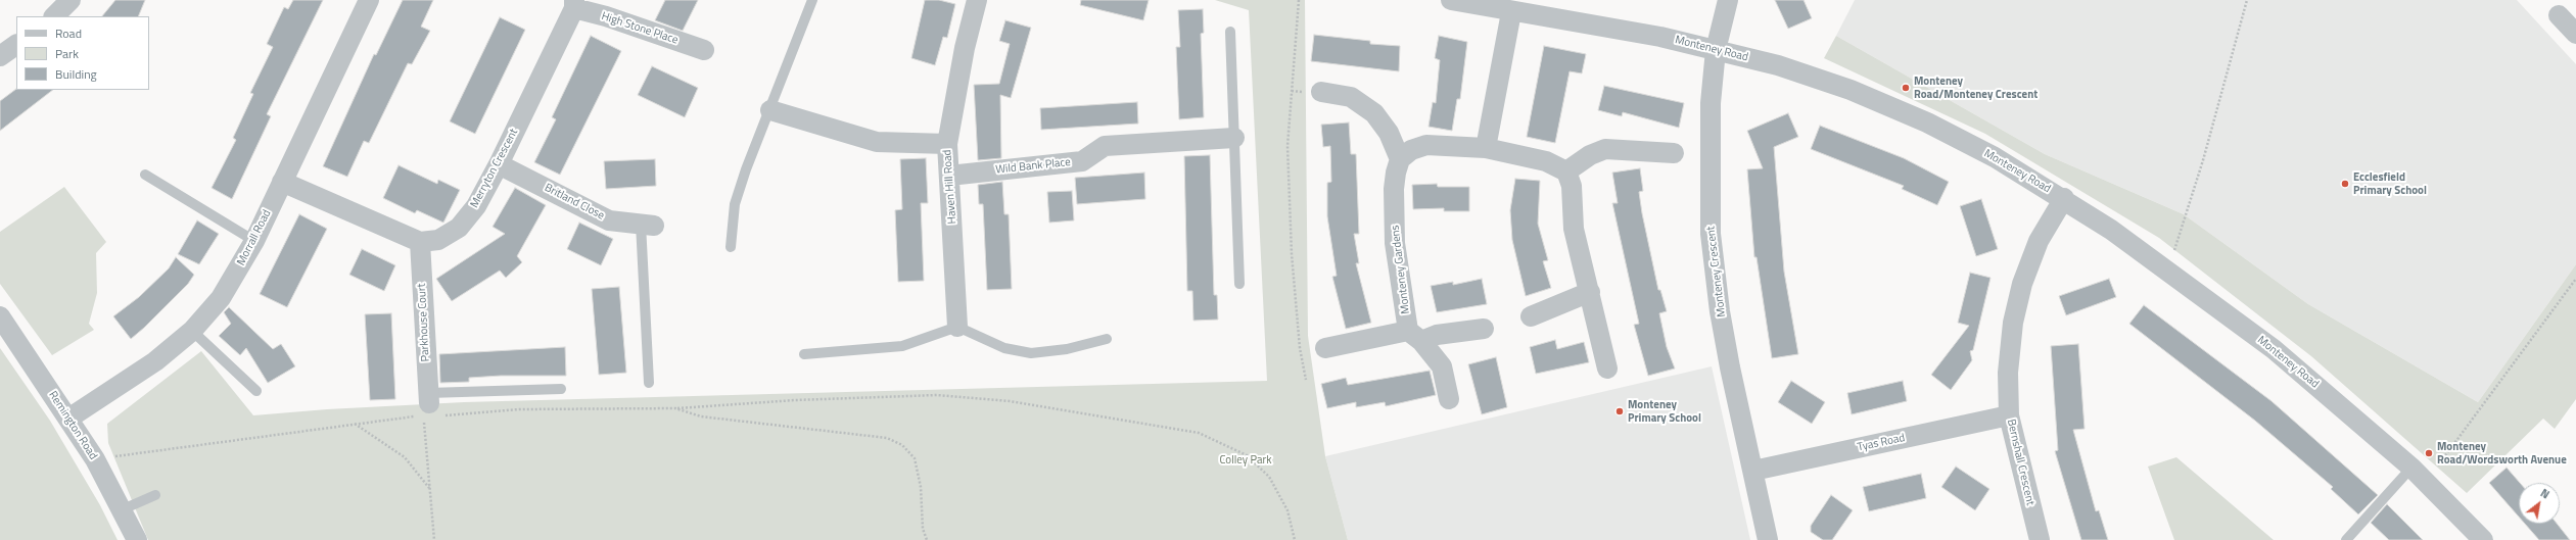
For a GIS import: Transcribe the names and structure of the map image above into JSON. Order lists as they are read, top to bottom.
{
  "streets": {
    "street": [
      "High Stone Place",
      "Monteney Road",
      "Wild Bank Place",
      "Merryton Crescent",
      "Haven Hill Road",
      "Britland Close",
      "Morrall Road",
      "Monteney Gardens",
      "Monteney Crescent",
      "Parkhouse Court",
      "Remington Road",
      "Tyas Road",
      "Bernshall Crescent"
    ]
  },
  "crossings": [
    ["High Stone Place", "Merryton Crescent"],
    ["Monteney Road", "Monteney Crescent"],
    ["Monteney Road", "Bernshall Crescent"],
    ["Wild Bank Place", "Haven Hill Road"],
    ["Merryton Crescent", "Britland Close"],
    ["Merryton Crescent", "Parkhouse Court"],
    ["Morrall Road", "Remington Road"],
    ["Monteney Crescent", "Tyas Road"],
    ["Tyas Road", "Bernshall Crescent"]
  ],
  "parks": ["Colley Park"],
  "places": [
    "Monteney Road/Monteney Crescent",
    "Ecclesfield Primary School",
    "Monteney Primary School",
    "Monteney Road/Wordsworth Avenue"
  ],
  "legend": ["Road", "Park", "Building"],
  "north": "top right"
}
